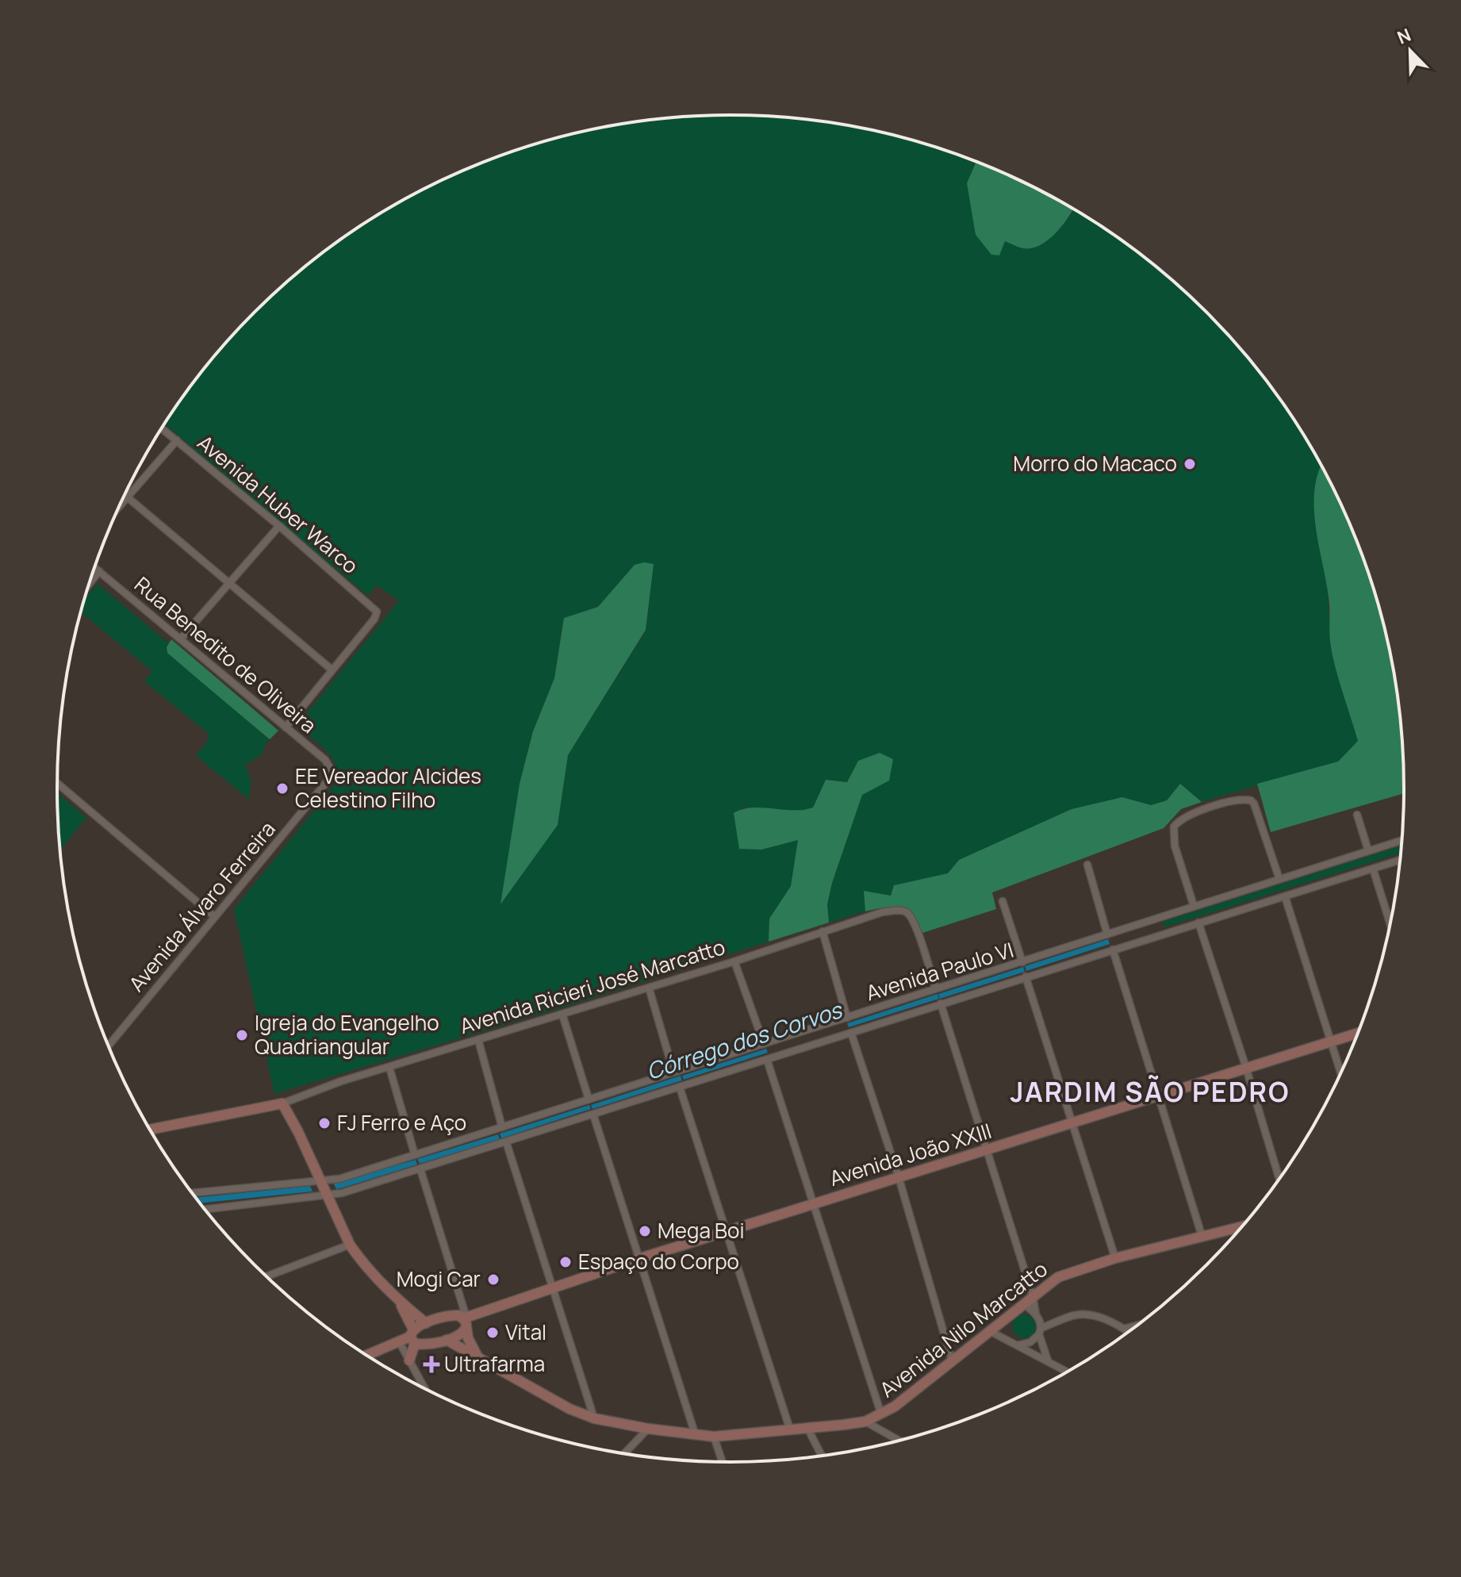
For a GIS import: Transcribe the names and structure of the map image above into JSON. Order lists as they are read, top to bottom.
{
  "streets": {
    "street": [
      "Avenida Huber Warco",
      "Rua Benedito de Oliveira",
      "Avenida Álvaro Ferreira",
      "Avenida Paulo VI",
      "Avenida Ricieri José Marcatto",
      "Avenida João XXIII",
      "Avenida Nilo Marcatto"
    ]
  },
  "crossings": [
    ["Rua Benedito de Oliveira", "Avenida Álvaro Ferreira"],
    ["Avenida Paulo VI", "Avenida Ricieri José Marcatto"],
    ["Avenida João XXIII", "Avenida Nilo Marcatto"]
  ],
  "districts": ["JARDIM SÃO PEDRO"],
  "water": ["Córrego dos Corvos"],
  "places": {
    "other": [
      "Morro do Macaco",
      "EE Vereador Alcides Celestino Filho",
      "Igreja do Evangelho Quadriangular",
      "FJ Ferro e Aço",
      "Mega Boi",
      "Espaço do Corpo",
      "Mogi Car",
      "Vital"
    ],
    "health": ["Ultrafarma"]
  },
  "north": "top left"
}
